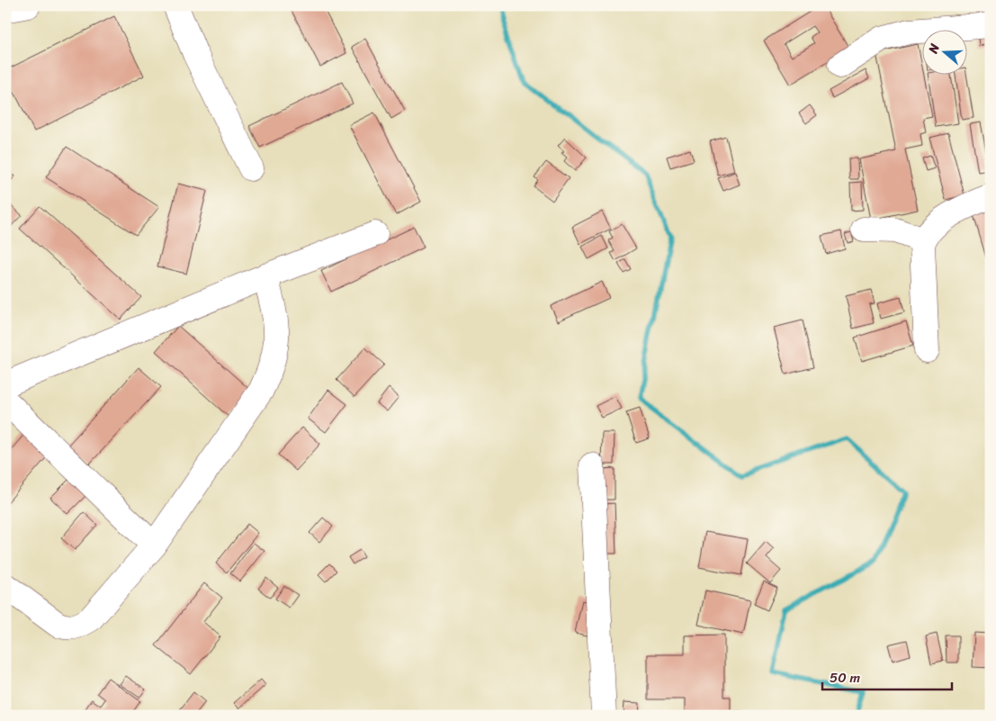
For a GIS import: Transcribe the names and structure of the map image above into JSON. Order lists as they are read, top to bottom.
{
  "scale_bar": "50 m",
  "north": "left"
}
